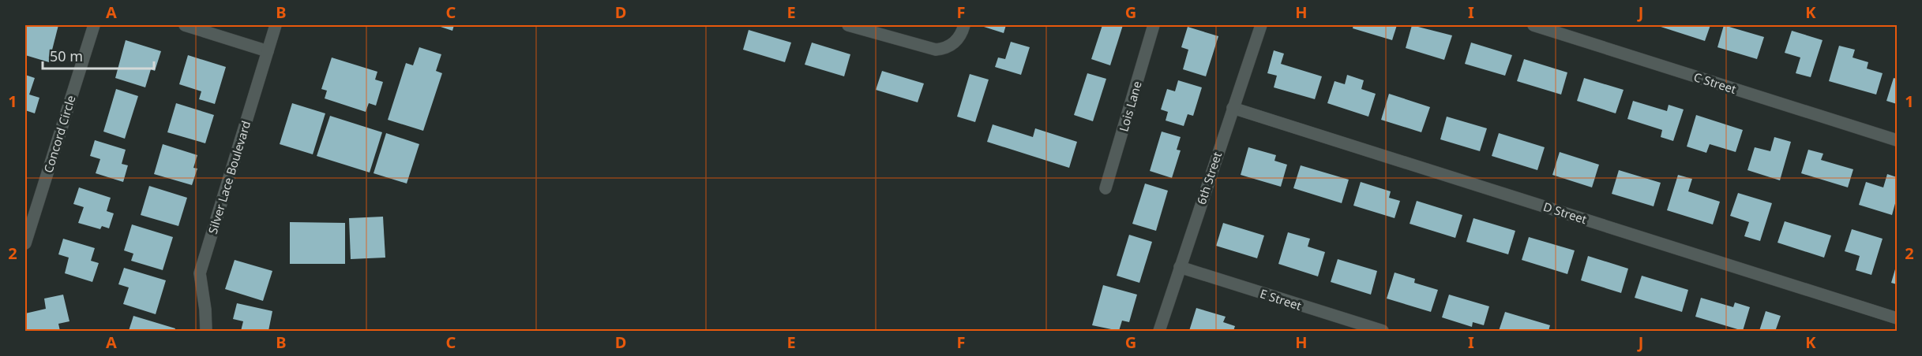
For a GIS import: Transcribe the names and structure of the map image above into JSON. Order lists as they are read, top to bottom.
{
  "streets": {
    "street": [
      "C Street",
      "Lois Lane",
      "Concord Circle",
      "Silver Lace Boulevard",
      "6th Street",
      "D Street",
      "E Street"
    ]
  },
  "crossings": [
    ["6th Street", "D Street"],
    ["6th Street", "E Street"]
  ],
  "scale_bar": "50 m",
  "grid": {
    "columns": [
      "A",
      "B",
      "C",
      "D",
      "E",
      "F",
      "G",
      "H",
      "I",
      "J",
      "K"
    ],
    "rows": ["1", "2"]
  }
}
